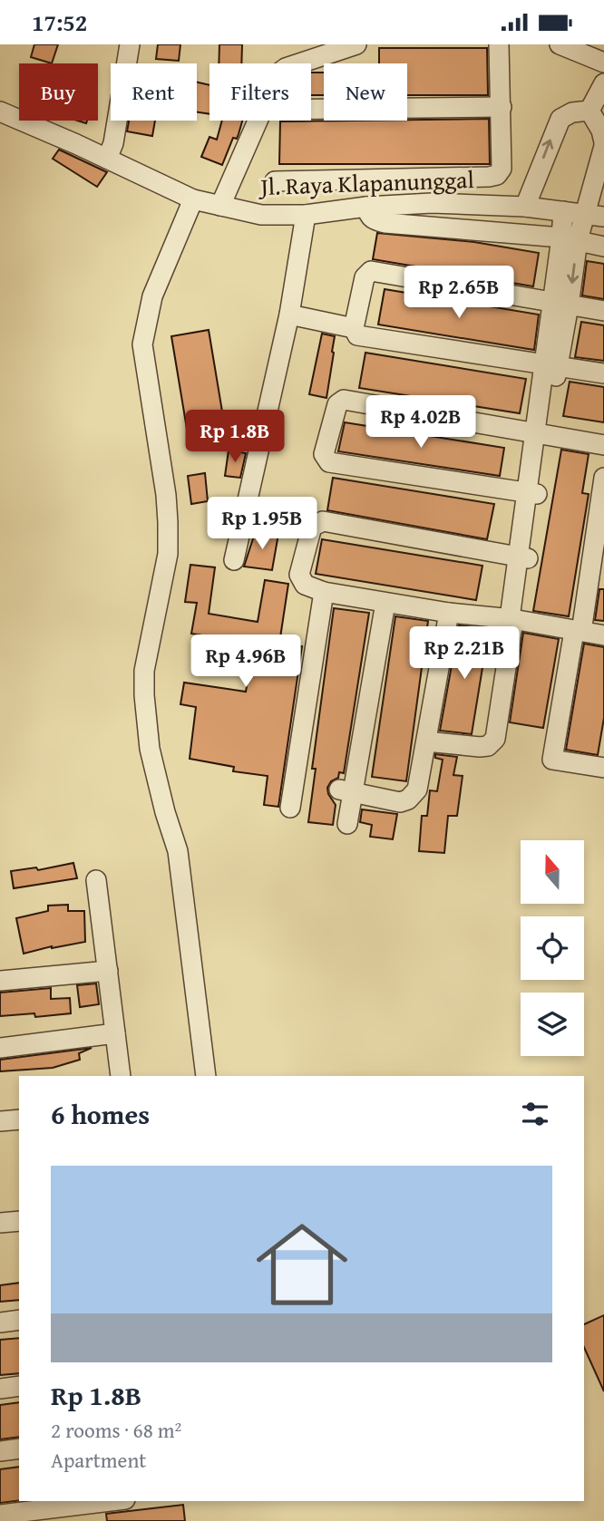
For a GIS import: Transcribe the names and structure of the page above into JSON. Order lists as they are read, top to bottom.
{
  "streets": {
    "street": ["Jl. Raya Klapanunggal"]
  },
  "north": "top",
  "page": {
    "status": "17:52",
    "chip": [
      "Buy",
      "Rent",
      "Filters",
      "New"
    ],
    "price": [
      "Rp 2.65B",
      "Rp 4.02B",
      "Rp 1.8B",
      "Rp 1.95B",
      "Rp 2.21B",
      "Rp 4.96B"
    ],
    "heading": "6 homes",
    "list": [
      {
        "name": "Rp 1.8B",
        "note": "2 rooms · 68 m² · Apartment"
      }
    ]
  }
}
